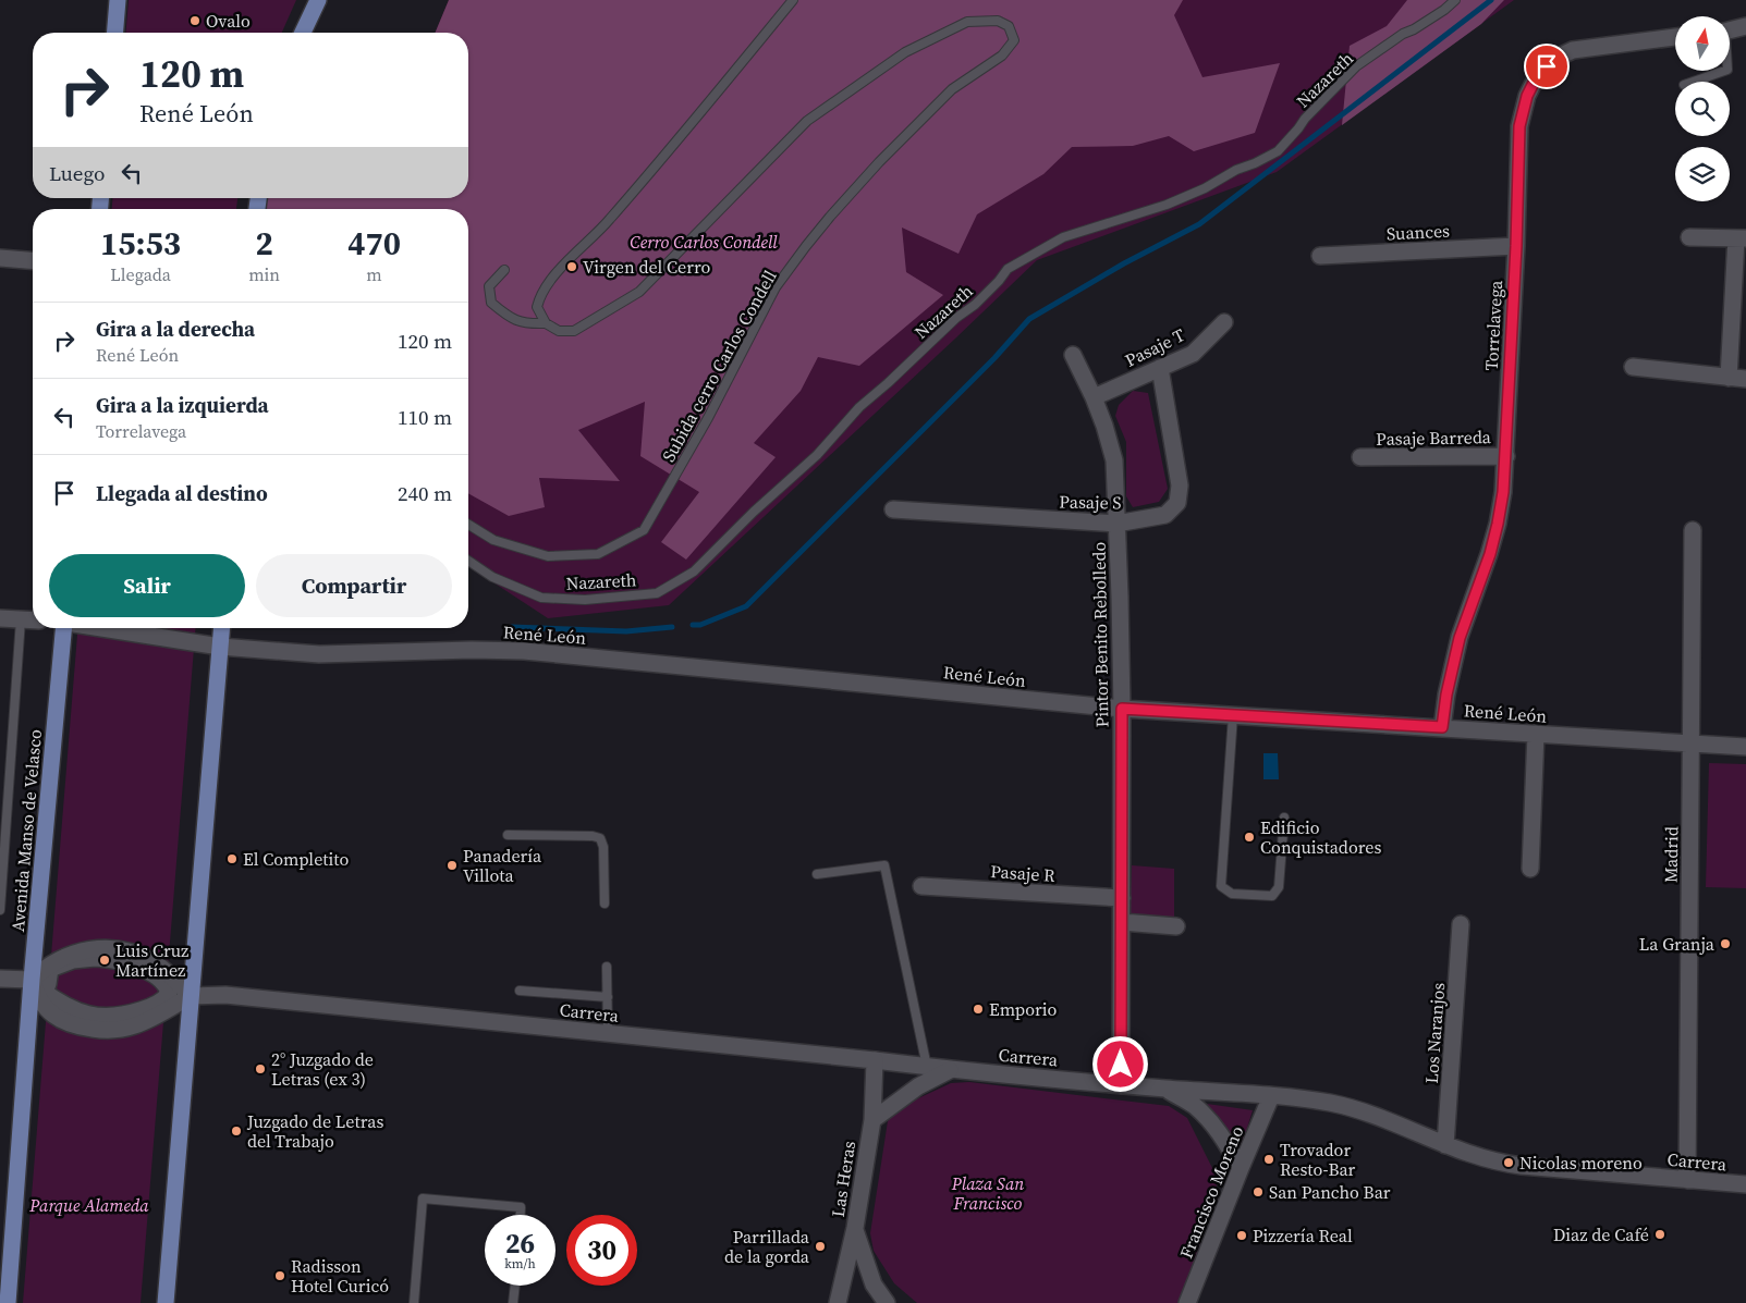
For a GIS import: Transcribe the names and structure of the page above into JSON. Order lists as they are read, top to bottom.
{
  "streets": {
    "main road": ["Avenida Manso de Velasco"],
    "street": [
      "Suances",
      "Torrelavega",
      "Pasaje T",
      "Pasaje Barreda",
      "Pasaje S",
      "René León",
      "Pintor Benito Rebolledo",
      "Madrid",
      "Pasaje R",
      "Carrera",
      "Los Naranjos",
      "Las Heras",
      "Francisco Moreno"
    ],
    "lane": ["Nazareth", "Subida cerro Carlos Condell"]
  },
  "crossings": [
    ["Suances", "Torrelavega"],
    ["Torrelavega", "Pasaje Barreda"],
    ["Torrelavega", "René León"],
    ["Pasaje T", "Pasaje S"],
    ["Pasaje T", "Pintor Benito Rebolledo"],
    ["Pasaje S", "Pintor Benito Rebolledo"],
    ["René León", "Pintor Benito Rebolledo"],
    ["René León", "Madrid"],
    ["Pintor Benito Rebolledo", "Pasaje R"],
    ["Pintor Benito Rebolledo", "Carrera"],
    ["Madrid", "Carrera"],
    ["Carrera", "Los Naranjos"],
    ["Carrera", "Las Heras"],
    ["Carrera", "Francisco Moreno"]
  ],
  "parks": ["Cerro Carlos Condell", "Plaza San Francisco", "Parque Alameda"],
  "places": [
    "Ovalo",
    "Virgen del Cerro",
    "Edificio Conquistadores",
    "El Completito",
    "Panadería Villota",
    "La Granja",
    "Luis Cruz Martínez",
    "Emporio",
    "2° Juzgado de Letras (ex 3)",
    "Juzgado de Letras del Trabajo",
    "Trovador Resto-Bar",
    "Nicolas moreno",
    "San Pancho Bar",
    "Diaz de Café",
    "Pizzería Real",
    "Parrillada de la gorda",
    "Radisson Hotel Curicó"
  ],
  "north": "top",
  "page": {
    "turn": ["120 m", "René León"],
    "then": "Luego",
    "eta": [
      "15:53",
      "Llegada",
      "2",
      "min",
      "470",
      "m"
    ],
    "list": [
      {
        "name": "Gira a la derecha",
        "note": "René León",
        "value": "120 m"
      },
      {
        "name": "Gira a la izquierda",
        "note": "Torrelavega",
        "value": "110 m"
      },
      {
        "name": "Llegada al destino",
        "value": "240 m"
      }
    ],
    "buttons": ["Salir", "Compartir"],
    "speed": "26 km/h",
    "limit": "30"
  }
}
